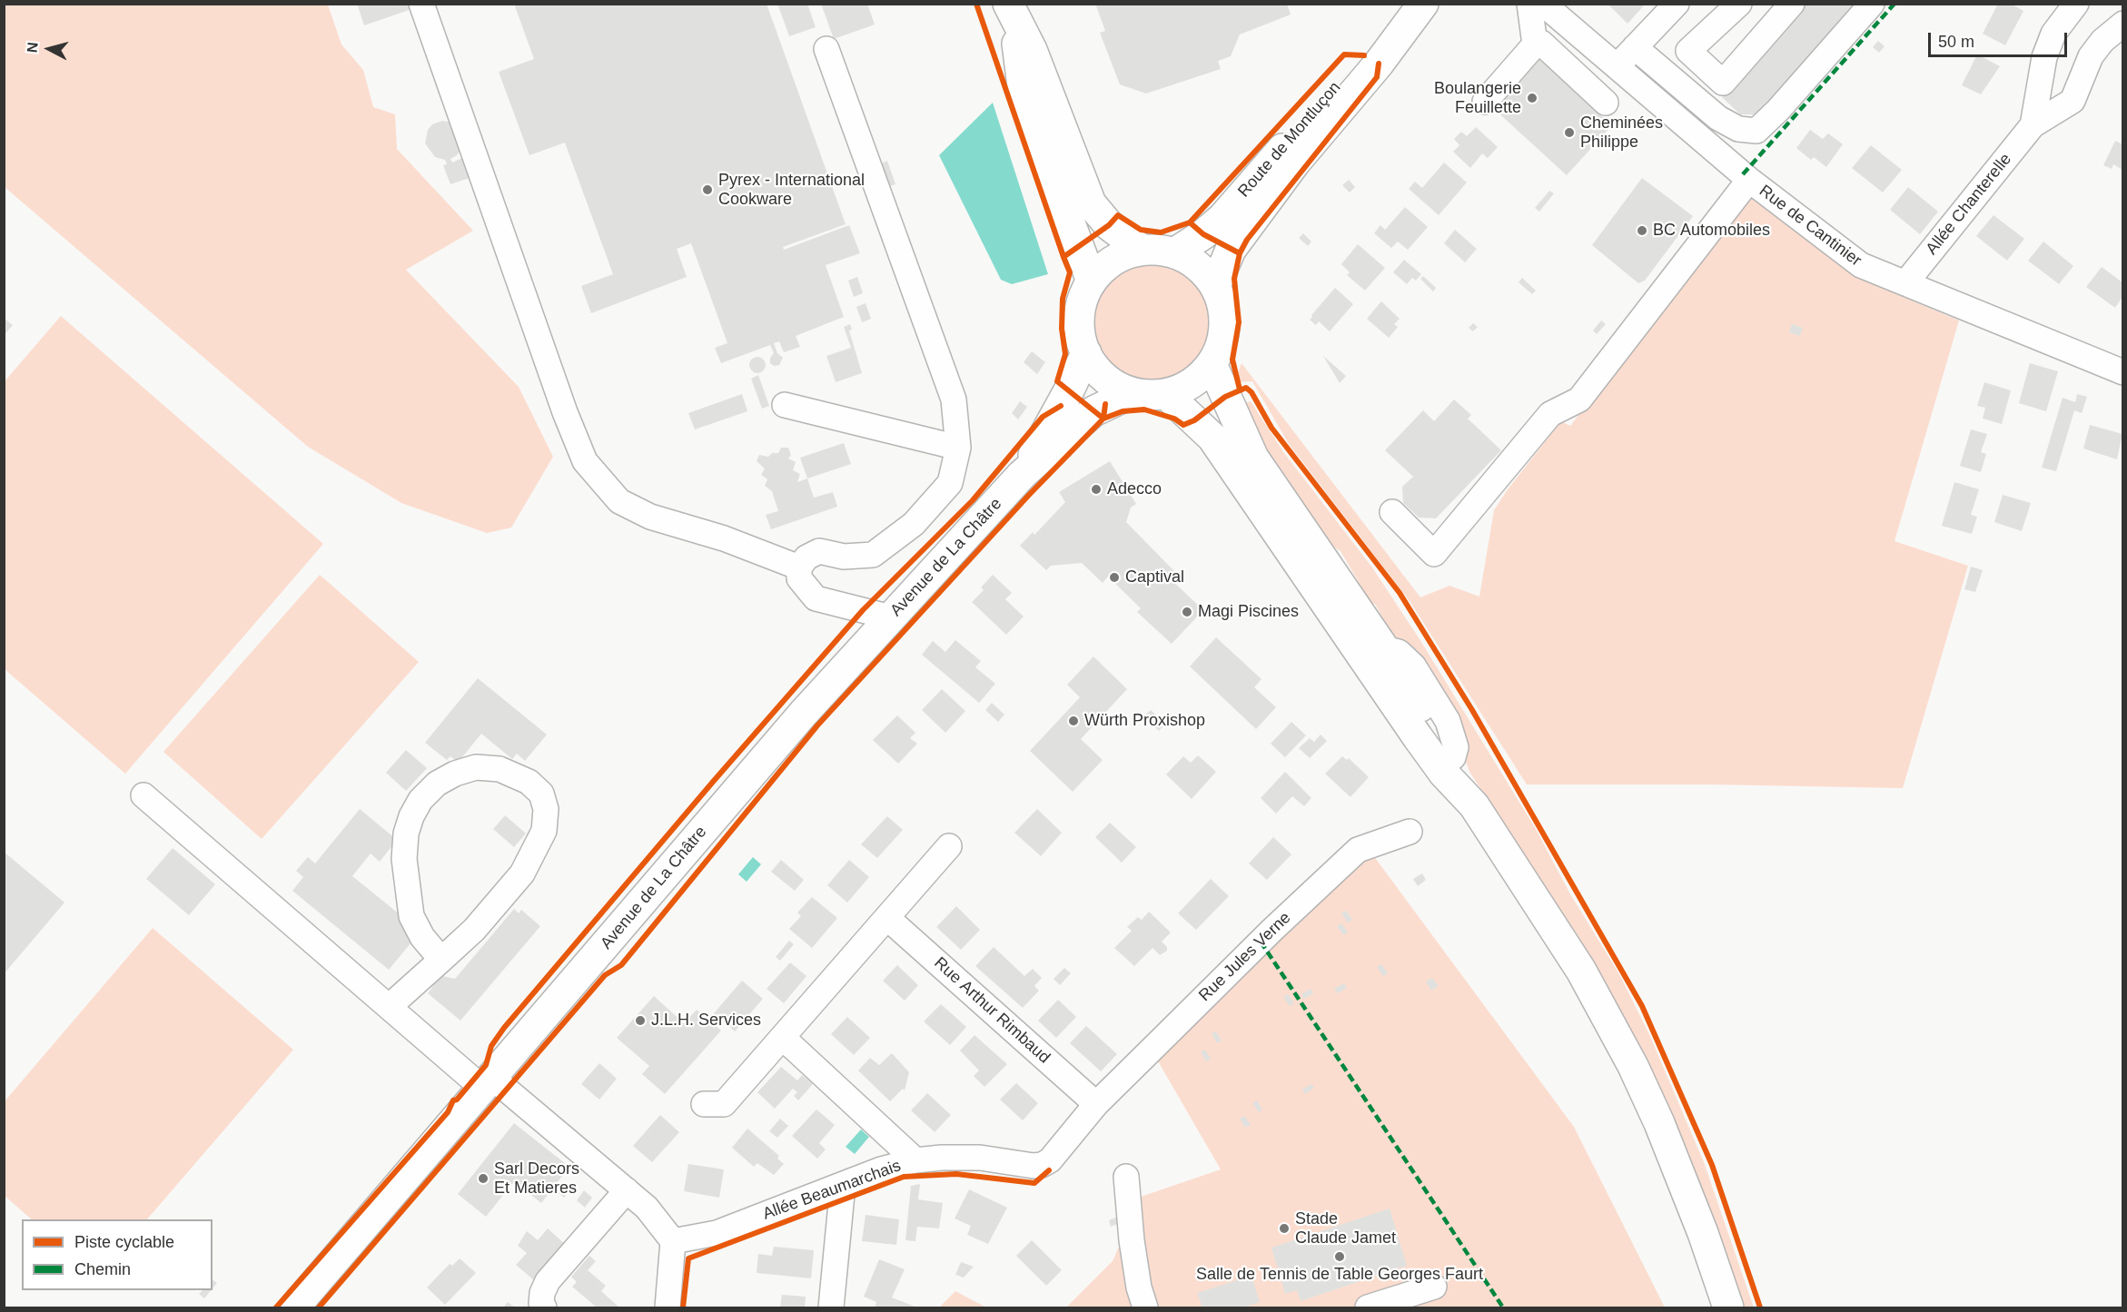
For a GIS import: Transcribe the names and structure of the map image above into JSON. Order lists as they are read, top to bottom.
{
  "streets": {
    "main road": ["Route de Montluçon", "Avenue de La Châtre"],
    "street": [
      "Allée Chanterelle",
      "Rue de Cantinier",
      "Rue Jules Verne",
      "Rue Arthur Rimbaud",
      "Allée Beaumarchais"
    ]
  },
  "crossings": [
    ["Route de Montluçon", "Avenue de La Châtre"],
    ["Allée Chanterelle", "Rue de Cantinier"],
    ["Rue Jules Verne", "Rue Arthur Rimbaud"],
    ["Rue Jules Verne", "Allée Beaumarchais"],
    ["Rue Arthur Rimbaud", "Allée Beaumarchais"]
  ],
  "places": [
    "Boulangerie Feuillette",
    "Cheminées Philippe",
    "Pyrex - International Cookware",
    "BC Automobiles",
    "Adecco",
    "Captival",
    "Magi Piscines",
    "Würth Proxishop",
    "J.L.H. Services",
    "Sarl Decors Et Matieres",
    "Stade Claude Jamet",
    "Salle de Tennis de Table Georges Faurt"
  ],
  "legend": ["Piste cyclable", "Chemin"],
  "scale_bar": "50 m",
  "north": "left"
}
